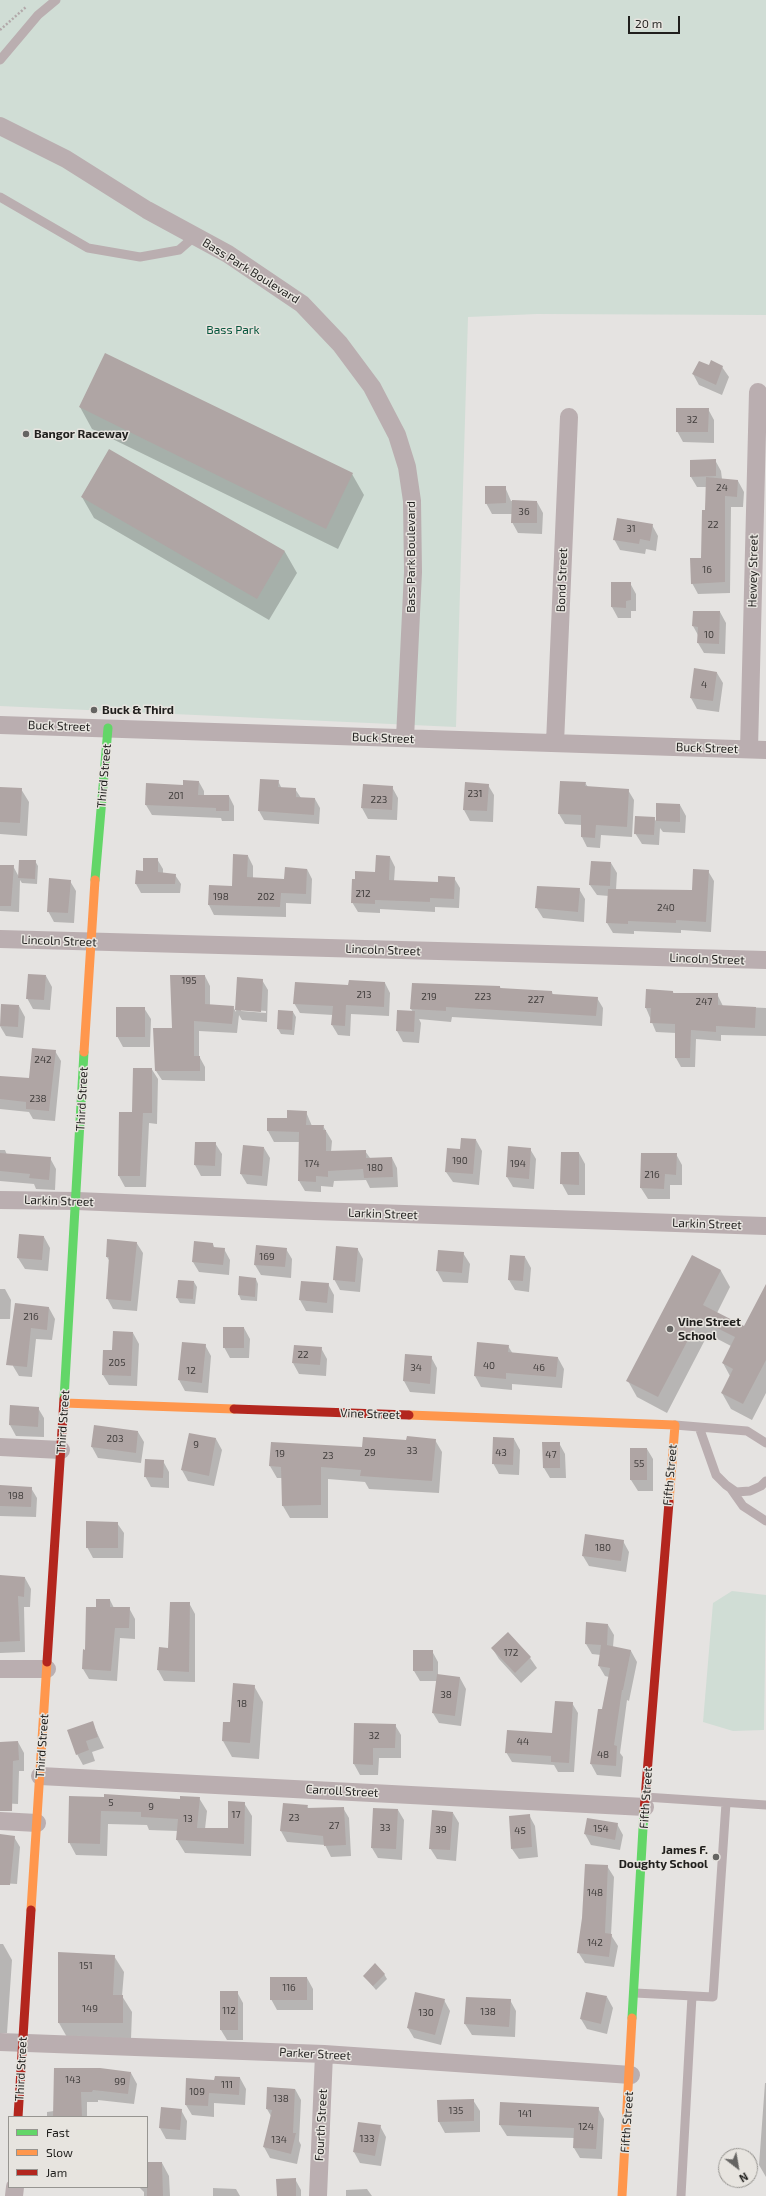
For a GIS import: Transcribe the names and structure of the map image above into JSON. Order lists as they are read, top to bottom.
{
  "streets": {
    "street": [
      "Bass Park Boulevard",
      "Hewey Street",
      "Bond Street",
      "Buck Street",
      "Third Street",
      "Lincoln Street",
      "Larkin Street",
      "Vine Street",
      "Fifth Street",
      "Carroll Street",
      "Parker Street",
      "Fourth Street"
    ]
  },
  "crossings": [
    ["Bass Park Boulevard", "Buck Street"],
    ["Hewey Street", "Buck Street"],
    ["Bond Street", "Buck Street"],
    ["Buck Street", "Third Street"],
    ["Third Street", "Lincoln Street"],
    ["Third Street", "Larkin Street"],
    ["Third Street", "Vine Street"],
    ["Third Street", "Carroll Street"],
    ["Third Street", "Parker Street"],
    ["Vine Street", "Fifth Street"],
    ["Fifth Street", "Carroll Street"],
    ["Fifth Street", "Parker Street"],
    ["Parker Street", "Fourth Street"]
  ],
  "parks": ["Bass Park"],
  "places": [
    "Bangor Raceway",
    "Buck & Third",
    "Vine Street School",
    "James F. Doughty School"
  ],
  "house_numbers": [
    "32",
    "24",
    "36",
    "22",
    "31",
    "16",
    "10",
    "4",
    "231",
    "201",
    "223",
    "212",
    "198",
    "202",
    "240",
    "195",
    "213",
    "219",
    "223",
    "227",
    "247",
    "242",
    "238",
    "190",
    "174",
    "194",
    "180",
    "216",
    "169",
    "216",
    "22",
    "205",
    "40",
    "34",
    "46",
    "12",
    "203",
    "9",
    "33",
    "29",
    "43",
    "19",
    "47",
    "23",
    "55",
    "198",
    "180",
    "172",
    "38",
    "18",
    "32",
    "44",
    "48",
    "5",
    "9",
    "17",
    "23",
    "13",
    "27",
    "33",
    "154",
    "39",
    "45",
    "148",
    "142",
    "151",
    "116",
    "149",
    "112",
    "138",
    "130",
    "143",
    "99",
    "111",
    "109",
    "138",
    "135",
    "141",
    "124",
    "133",
    "134"
  ],
  "legend": ["Fast", "Slow", "Jam"],
  "scale_bar": "20 m",
  "north": "bottom right"
}
